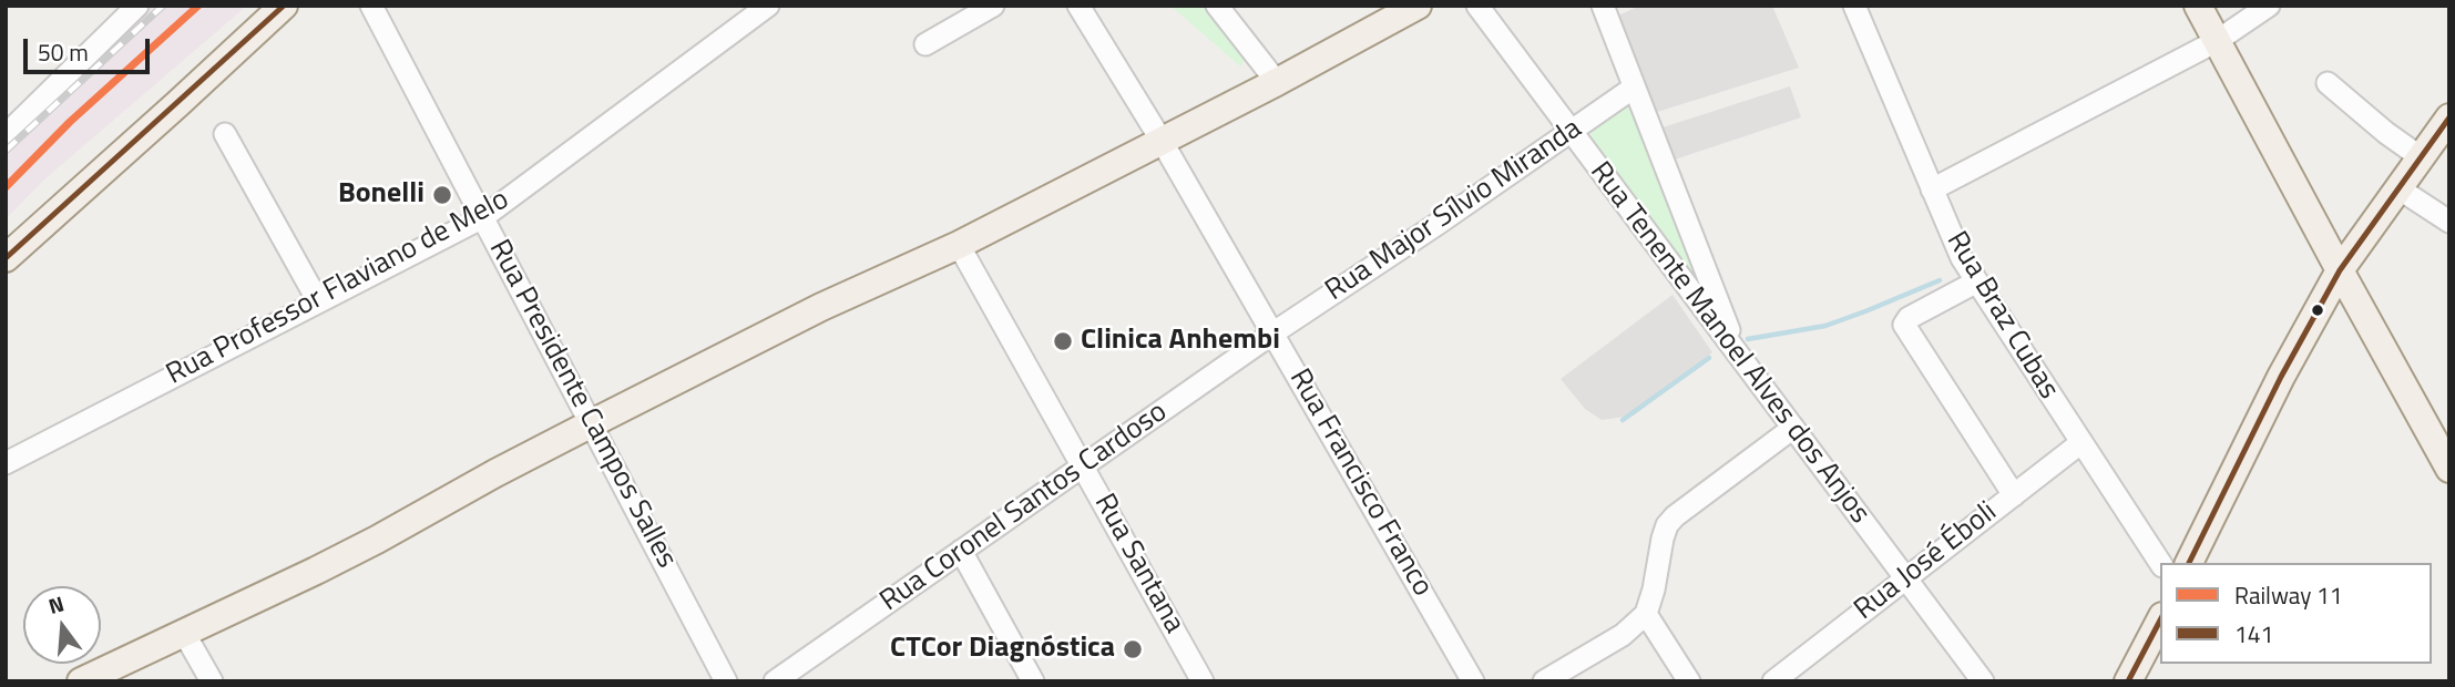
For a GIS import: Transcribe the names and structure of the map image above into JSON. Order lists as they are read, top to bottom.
{
  "streets": {
    "street": [
      "Rua Major Sílvio Miranda",
      "Rua Professor Flaviano de Melo",
      "Rua Braz Cubas",
      "Rua Tenente Manoel Alves dos Anjos",
      "Rua Presidente Campos Salles",
      "Rua Francisco Franco",
      "Rua Coronel Santos Cardoso",
      "Rua José Éboli",
      "Rua Santana"
    ]
  },
  "crossings": [
    ["Rua Major Sílvio Miranda", "Rua Tenente Manoel Alves dos Anjos"],
    ["Rua Major Sílvio Miranda", "Rua Francisco Franco"],
    ["Rua Major Sílvio Miranda", "Rua Coronel Santos Cardoso"],
    ["Rua Professor Flaviano de Melo", "Rua Presidente Campos Salles"],
    ["Rua Braz Cubas", "Rua José Éboli"],
    ["Rua Tenente Manoel Alves dos Anjos", "Rua José Éboli"],
    ["Rua Francisco Franco", "Rua Coronel Santos Cardoso"],
    ["Rua Coronel Santos Cardoso", "Rua Santana"]
  ],
  "places": ["Bonelli", "Clinica Anhembi", "CTCor Diagnóstica"],
  "lines": ["rail line 11", "transit line 141"],
  "legend": ["Railway 11", "141"],
  "scale_bar": "50 m",
  "north": "top"
}
